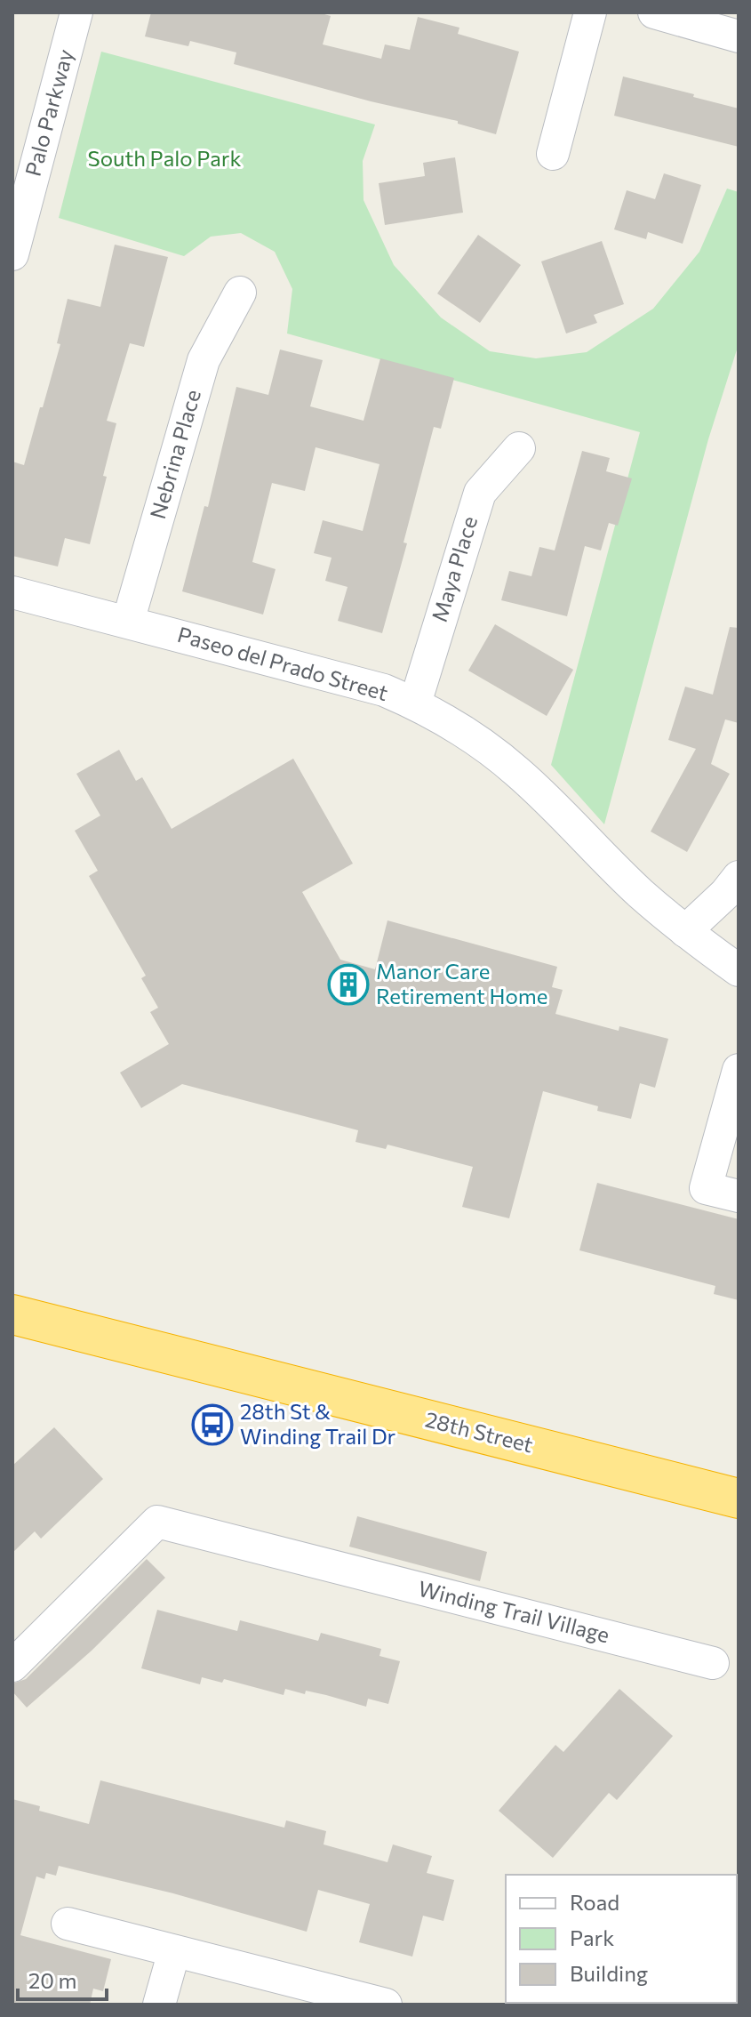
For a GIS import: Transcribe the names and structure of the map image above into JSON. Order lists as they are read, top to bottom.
{
  "streets": {
    "highway": ["28th Street"],
    "street": [
      "Palo Parkway",
      "Nebrina Place",
      "Maya Place",
      "Paseo del Prado Street",
      "Winding Trail Village"
    ]
  },
  "crossings": [
    ["Nebrina Place", "Paseo del Prado Street"],
    ["Maya Place", "Paseo del Prado Street"]
  ],
  "parks": ["South Palo Park"],
  "places": {
    "building": ["Manor Care Retirement Home"],
    "bus stop": ["28th St & Winding Trail Dr"]
  },
  "legend": ["Road", "Park", "Building"],
  "scale_bar": "20 m"
}
